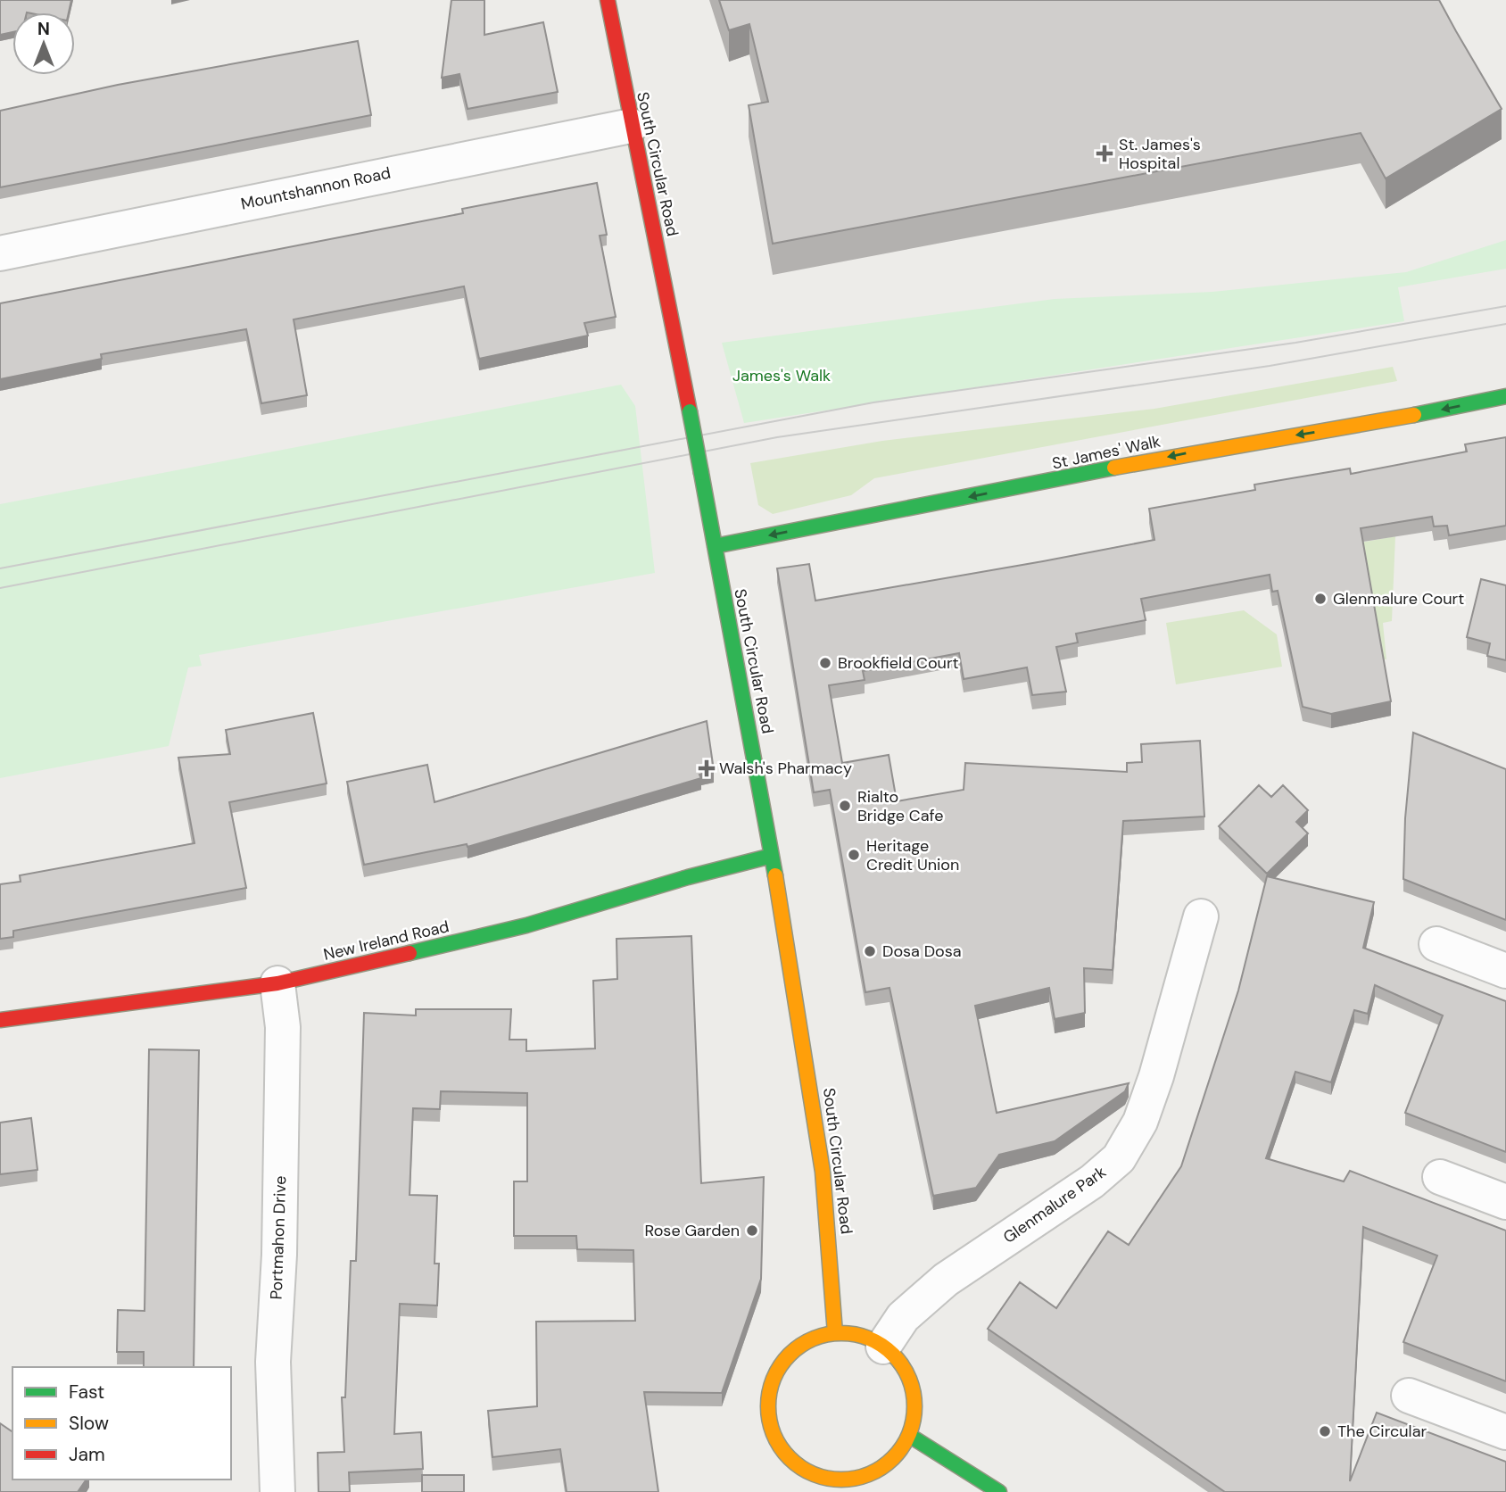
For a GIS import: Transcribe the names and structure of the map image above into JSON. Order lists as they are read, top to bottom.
{
  "streets": {
    "main road": ["South Circular Road", "St James' Walk", "New Ireland Road"],
    "street": ["Mountshannon Road", "Glenmalure Park", "Portmahon Drive"]
  },
  "crossings": [
    ["South Circular Road", "Mountshannon Road"],
    ["South Circular Road", "St James' Walk"],
    ["South Circular Road", "New Ireland Road"],
    ["South Circular Road", "Glenmalure Park"],
    ["New Ireland Road", "Portmahon Drive"]
  ],
  "one_way": ["St James' Walk"],
  "parks": ["James's Walk"],
  "places": {
    "health": ["St. James's Hospital", "Walsh's Pharmacy"],
    "other": [
      "Glenmalure Court",
      "Brookfield Court",
      "Rialto Bridge Cafe",
      "Heritage Credit Union",
      "Dosa Dosa",
      "Rose Garden",
      "The Circular"
    ]
  },
  "legend": ["Fast", "Slow", "Jam"],
  "north": "top"
}
